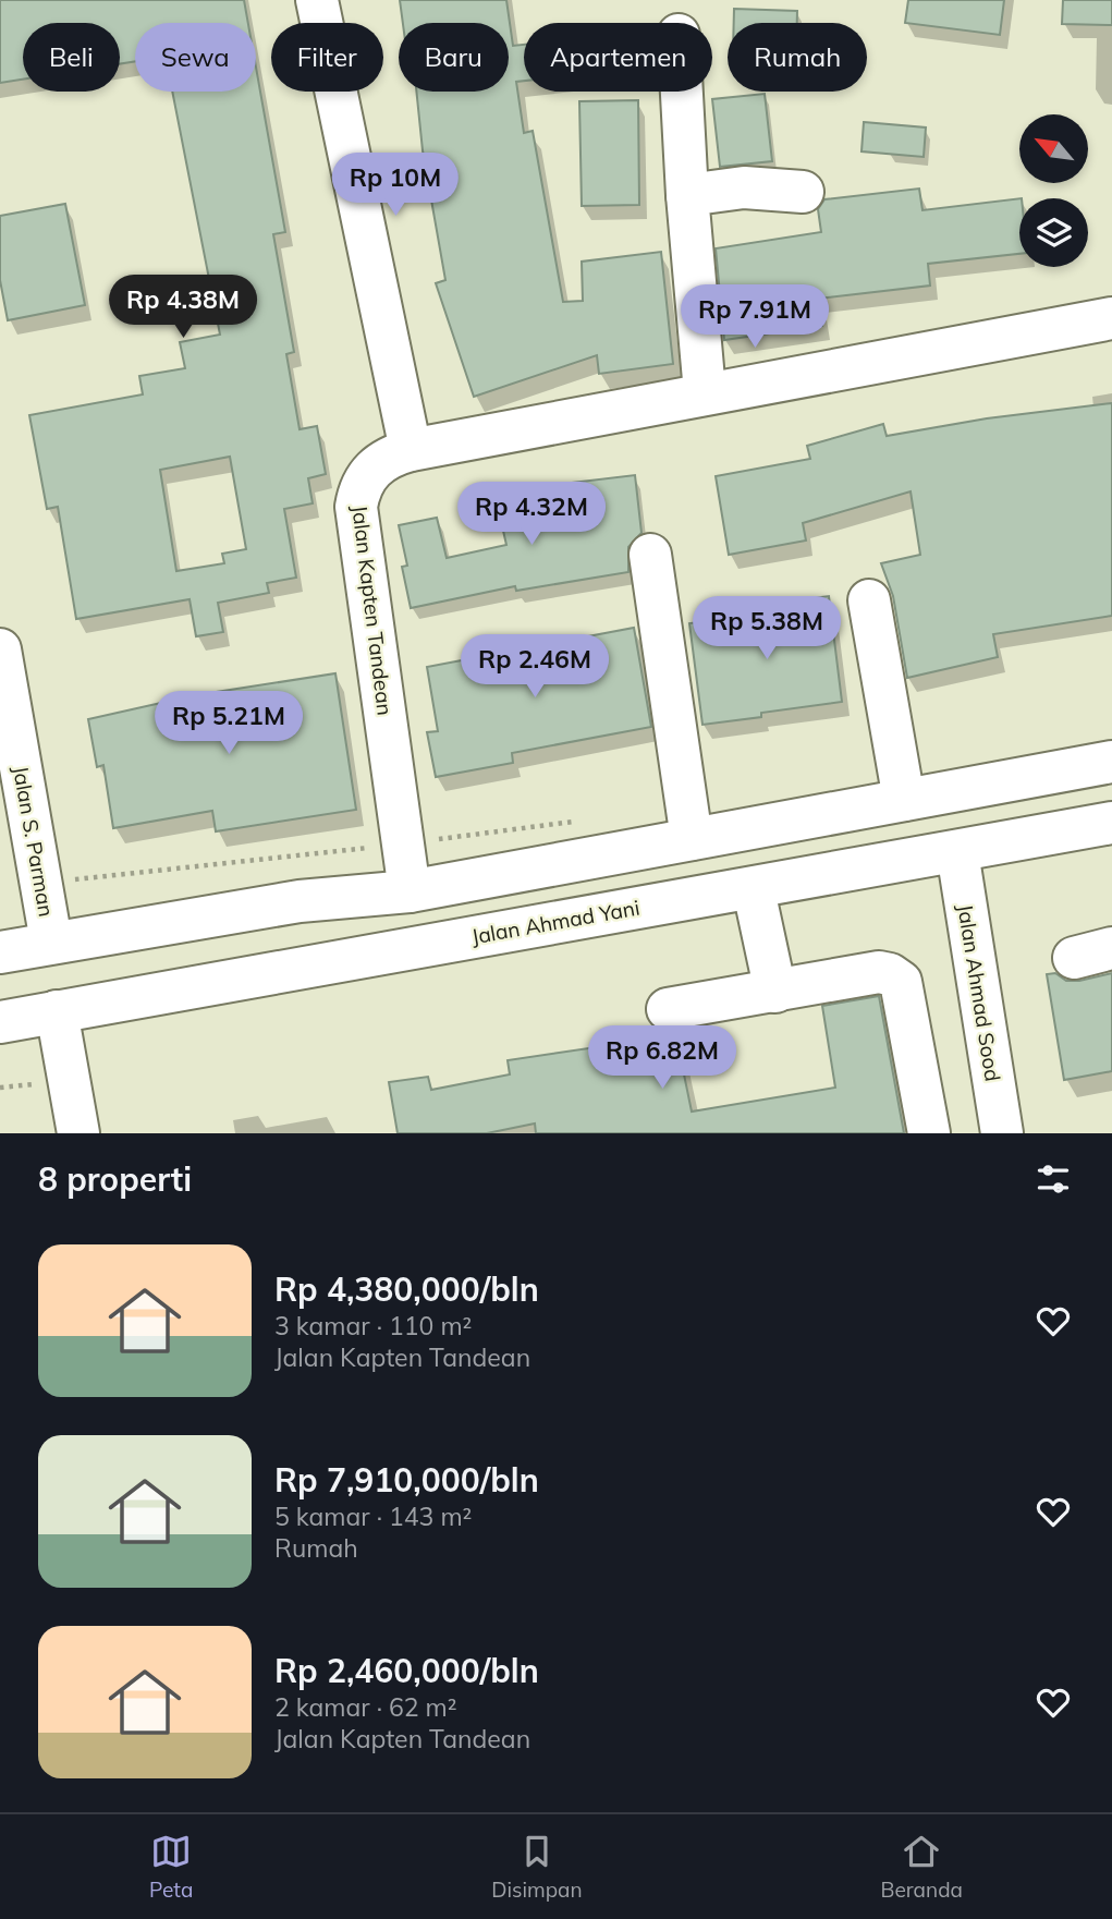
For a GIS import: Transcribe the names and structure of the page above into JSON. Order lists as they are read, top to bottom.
{
  "streets": {
    "street": [
      "Jalan Kapten Tandean",
      "Jalan S. Parman",
      "Jalan Ahmad Yani",
      "Jalan Ahmad Sood"
    ]
  },
  "crossings": [
    ["Jalan Ahmad Yani", "Jalan Ahmad Sood"]
  ],
  "north": "top left",
  "page": {
    "chip": [
      "Beli",
      "Sewa",
      "Filter",
      "Baru",
      "Apartemen",
      "Rumah"
    ],
    "price": [
      "Rp 10M",
      "Rp 4.38M",
      "Rp 7.91M",
      "Rp 4.32M",
      "Rp 5.38M",
      "Rp 2.46M",
      "Rp 5.21M",
      "Rp 6.82M"
    ],
    "heading": "8 properti",
    "list": [
      {
        "name": "Rp 4,380,000/bln",
        "note": "3 kamar · 110 m² · Jalan Kapten Tandean"
      },
      {
        "name": "Rp 7,910,000/bln",
        "note": "5 kamar · 143 m² · Rumah"
      },
      {
        "name": "Rp 2,460,000/bln",
        "note": "2 kamar · 62 m² · Jalan Kapten Tandean"
      }
    ],
    "tabs": ["Peta", "Disimpan", "Beranda"]
  }
}
